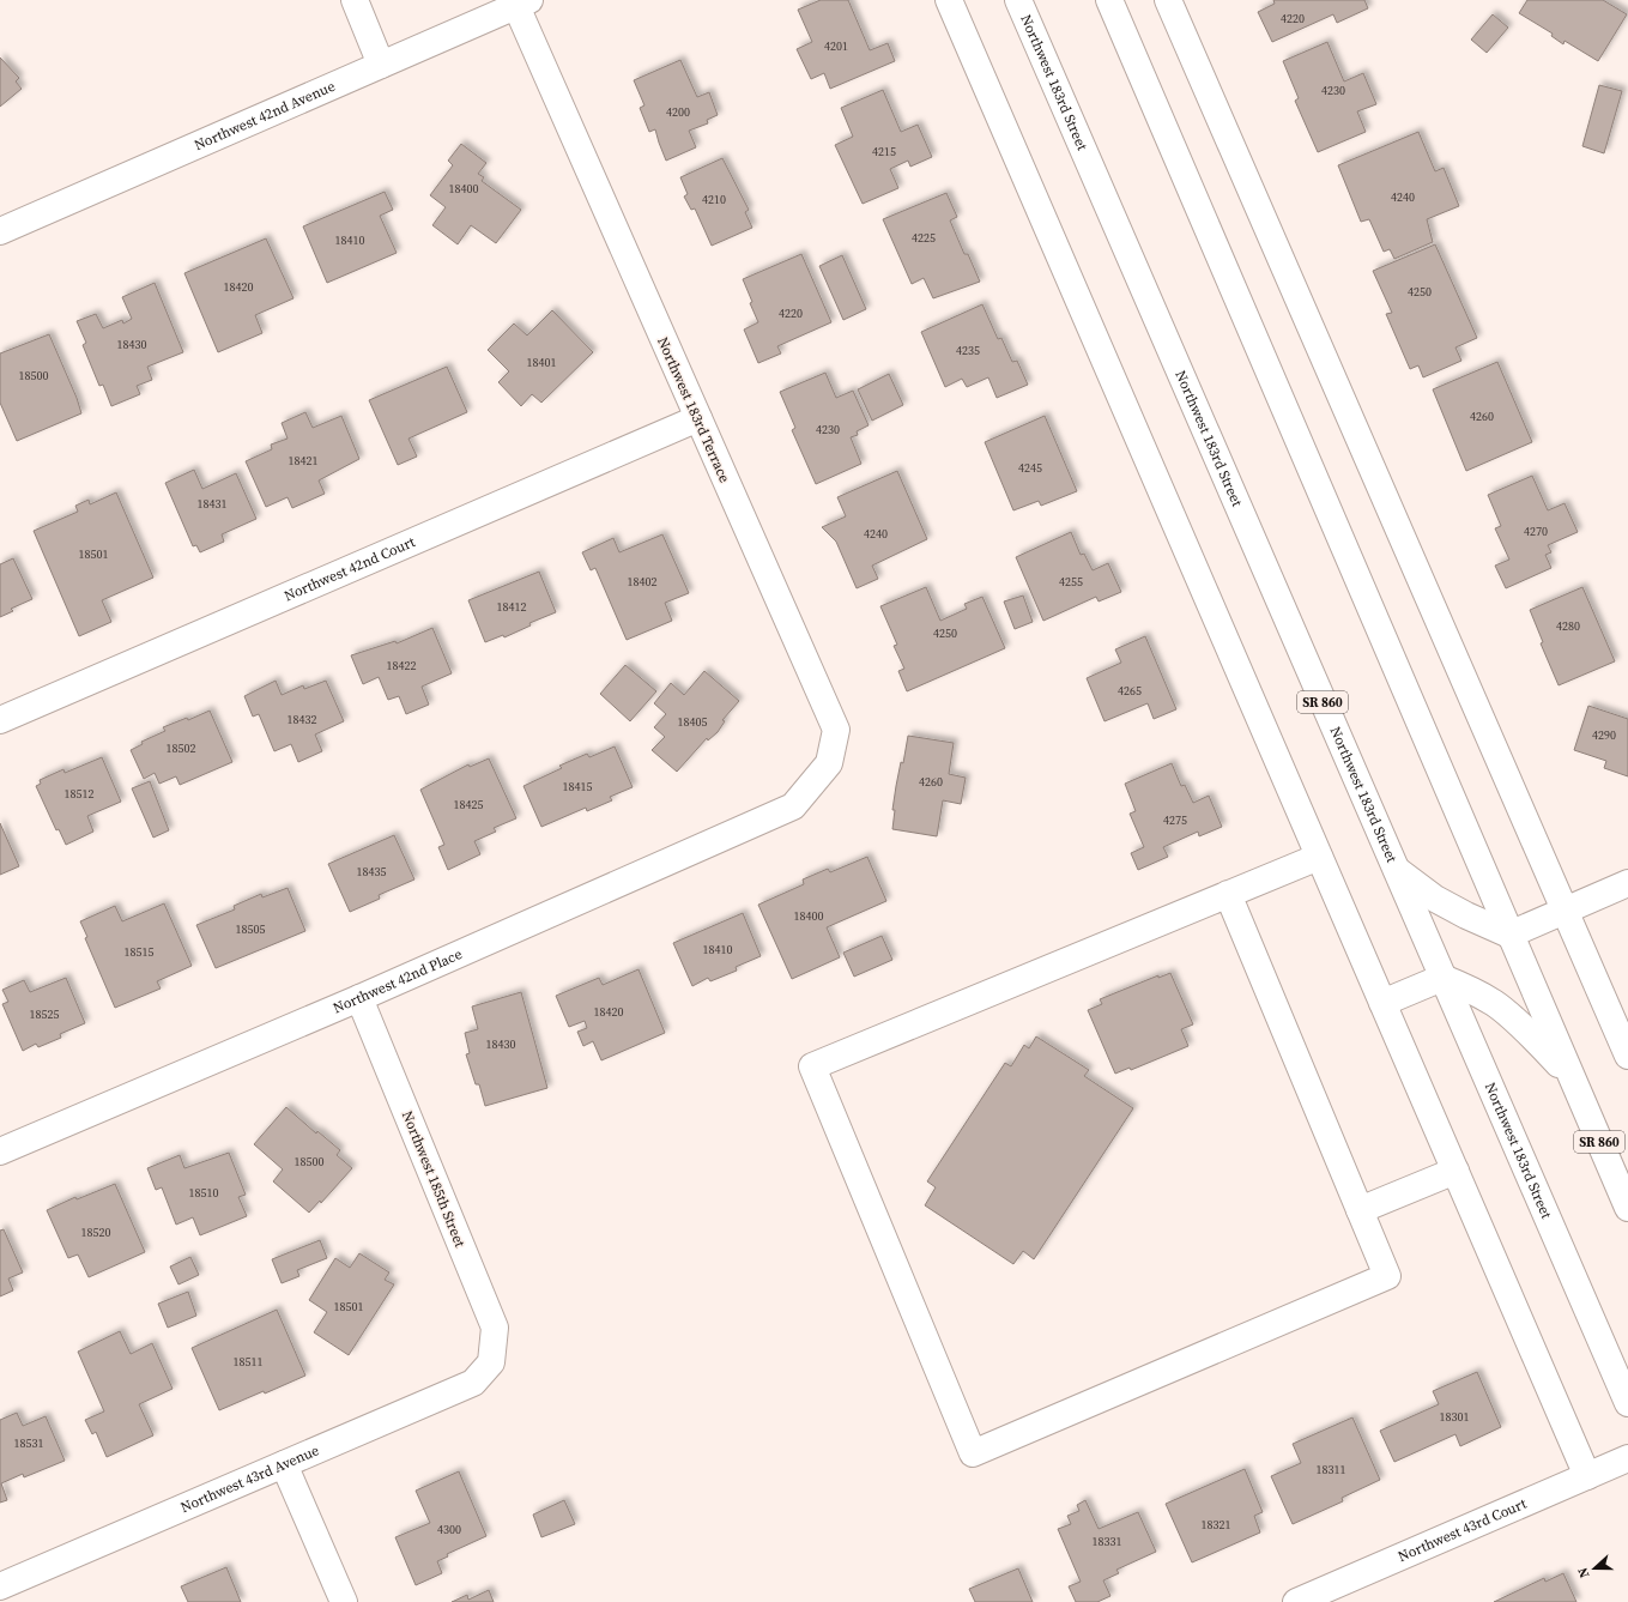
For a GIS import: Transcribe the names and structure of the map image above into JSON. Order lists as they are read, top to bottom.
{
  "streets": {
    "street": [
      "Northwest 183rd Street",
      "Northwest 42nd Avenue",
      "Northwest 183rd Terrace",
      "Northwest 42nd Court",
      "SR 860",
      "Northwest 42nd Place",
      "Northwest 185th Street",
      "Northwest 43rd Avenue",
      "Northwest 43rd Court"
    ]
  },
  "crossings": [
    ["Northwest 42nd Avenue", "Northwest 183rd Terrace"],
    ["Northwest 183rd Terrace", "Northwest 42nd Court"],
    ["Northwest 183rd Terrace", "Northwest 42nd Place"],
    ["Northwest 42nd Place", "Northwest 185th Street"],
    ["Northwest 185th Street", "Northwest 43rd Avenue"]
  ],
  "house_numbers": [
    "4220",
    "4201",
    "4230",
    "4200",
    "4215",
    "18400",
    "4240",
    "4210",
    "4225",
    "18410",
    "18420",
    "4250",
    "4220",
    "18430",
    "4235",
    "18401",
    "18500",
    "4260",
    "4230",
    "18421",
    "4245",
    "18431",
    "4270",
    "4240",
    "18501",
    "18402",
    "4255",
    "18412",
    "4280",
    "4250",
    "18422",
    "4265",
    "18432",
    "18405",
    "4290",
    "18502",
    "4260",
    "18415",
    "18512",
    "18425",
    "4275",
    "18435",
    "18400",
    "18505",
    "18410",
    "18515",
    "18420",
    "18525",
    "18430",
    "18500",
    "18510",
    "18520",
    "18501",
    "18511",
    "18301",
    "18531",
    "18311",
    "18321",
    "4300",
    "18331"
  ],
  "north": "left"
}
